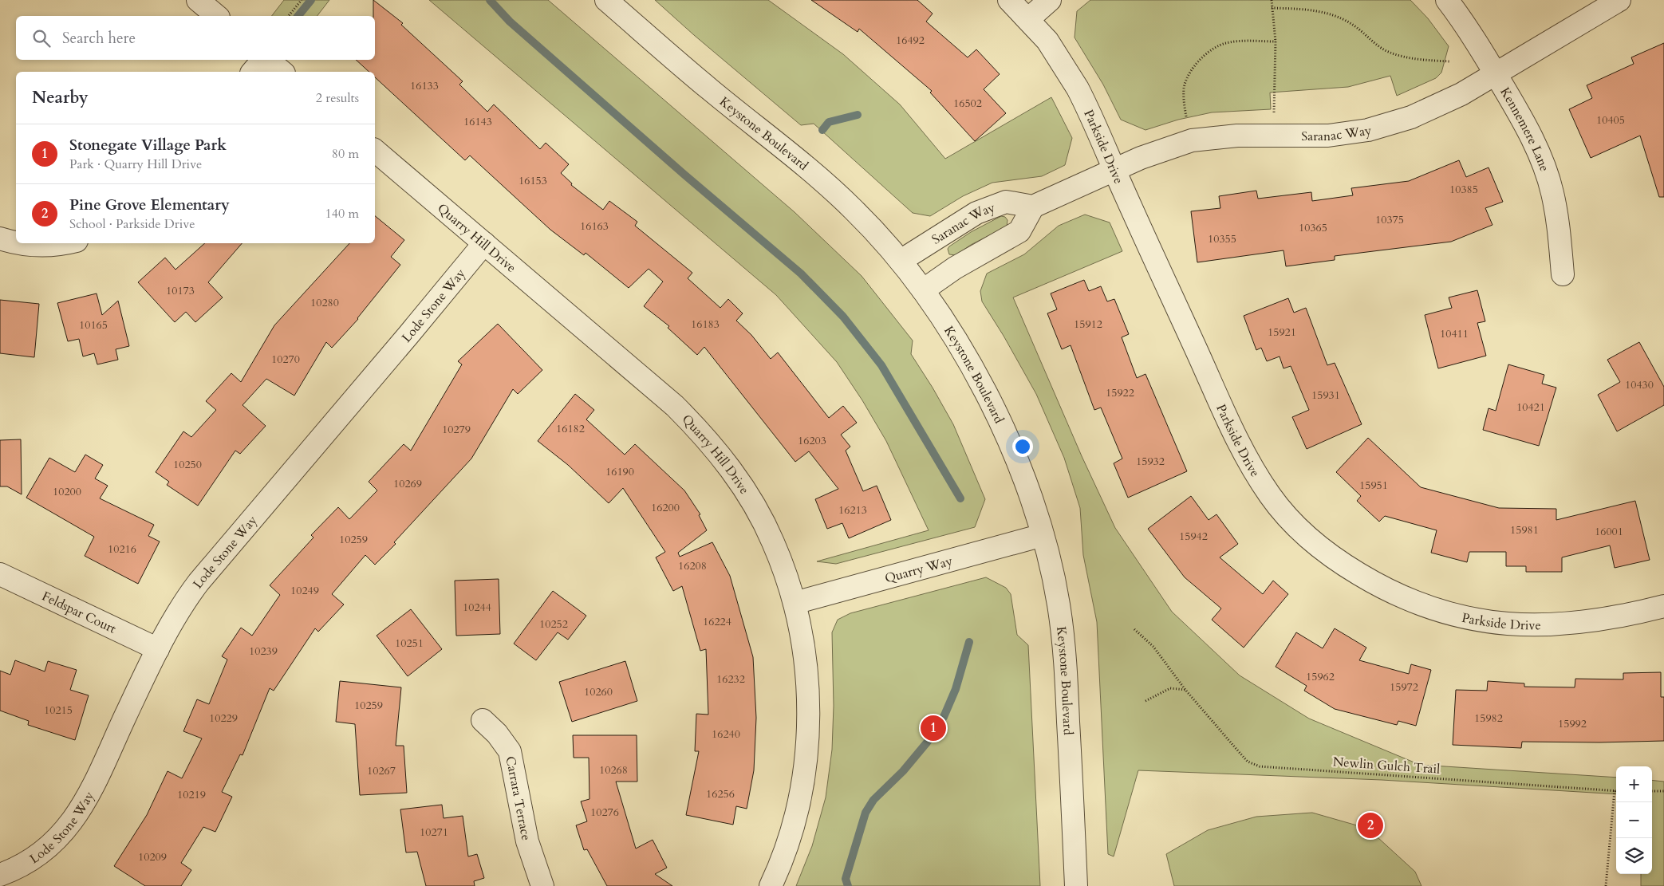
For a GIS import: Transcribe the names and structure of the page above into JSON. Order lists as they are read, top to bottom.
{
  "streets": {
    "street": [
      "Kennemere Lane",
      "Saranac Way",
      "Keystone Boulevard",
      "Parkside Drive",
      "Quarry Hill Drive",
      "Lode Stone Way",
      "Quarry Way",
      "Feldspar Court",
      "Carrara Terrace"
    ],
    "path": ["Newlin Gulch Trail"]
  },
  "crossings": [
    ["Kennemere Lane", "Saranac Way"],
    ["Saranac Way", "Keystone Boulevard"],
    ["Saranac Way", "Parkside Drive"],
    ["Keystone Boulevard", "Quarry Way"],
    ["Quarry Hill Drive", "Lode Stone Way"],
    ["Quarry Hill Drive", "Quarry Way"],
    ["Lode Stone Way", "Feldspar Court"]
  ],
  "house_numbers": [
    "16492",
    "16133",
    "16502",
    "10405",
    "16143",
    "16153",
    "10385",
    "10375",
    "16163",
    "10365",
    "10355",
    "10173",
    "10280",
    "16183",
    "15912",
    "10165",
    "15921",
    "10411",
    "10270",
    "10430",
    "15922",
    "15931",
    "10421",
    "16182",
    "10279",
    "16203",
    "15932",
    "10250",
    "16190",
    "10269",
    "15951",
    "10200",
    "16200",
    "16213",
    "15981",
    "16001",
    "15942",
    "10259",
    "10216",
    "16208",
    "10249",
    "10244",
    "16224",
    "10252",
    "10251",
    "10239",
    "15962",
    "16232",
    "15972",
    "10260",
    "10259",
    "10215",
    "10229",
    "15982",
    "15992",
    "16240",
    "10268",
    "10267",
    "16256",
    "10219",
    "10276",
    "10271",
    "10209"
  ],
  "page": {
    "search": "Search here",
    "heading": ["Nearby", "2 results"],
    "list": [
      {
        "mark": "1",
        "name": "Stonegate Village Park",
        "note": "Park · Quarry Hill Drive",
        "value": "80 m"
      },
      {
        "mark": "2",
        "name": "Pine Grove Elementary",
        "note": "School · Parkside Drive",
        "value": "140 m"
      }
    ],
    "pins": ["1", "2"],
    "map_buttons": ["+", "−"]
  }
}
